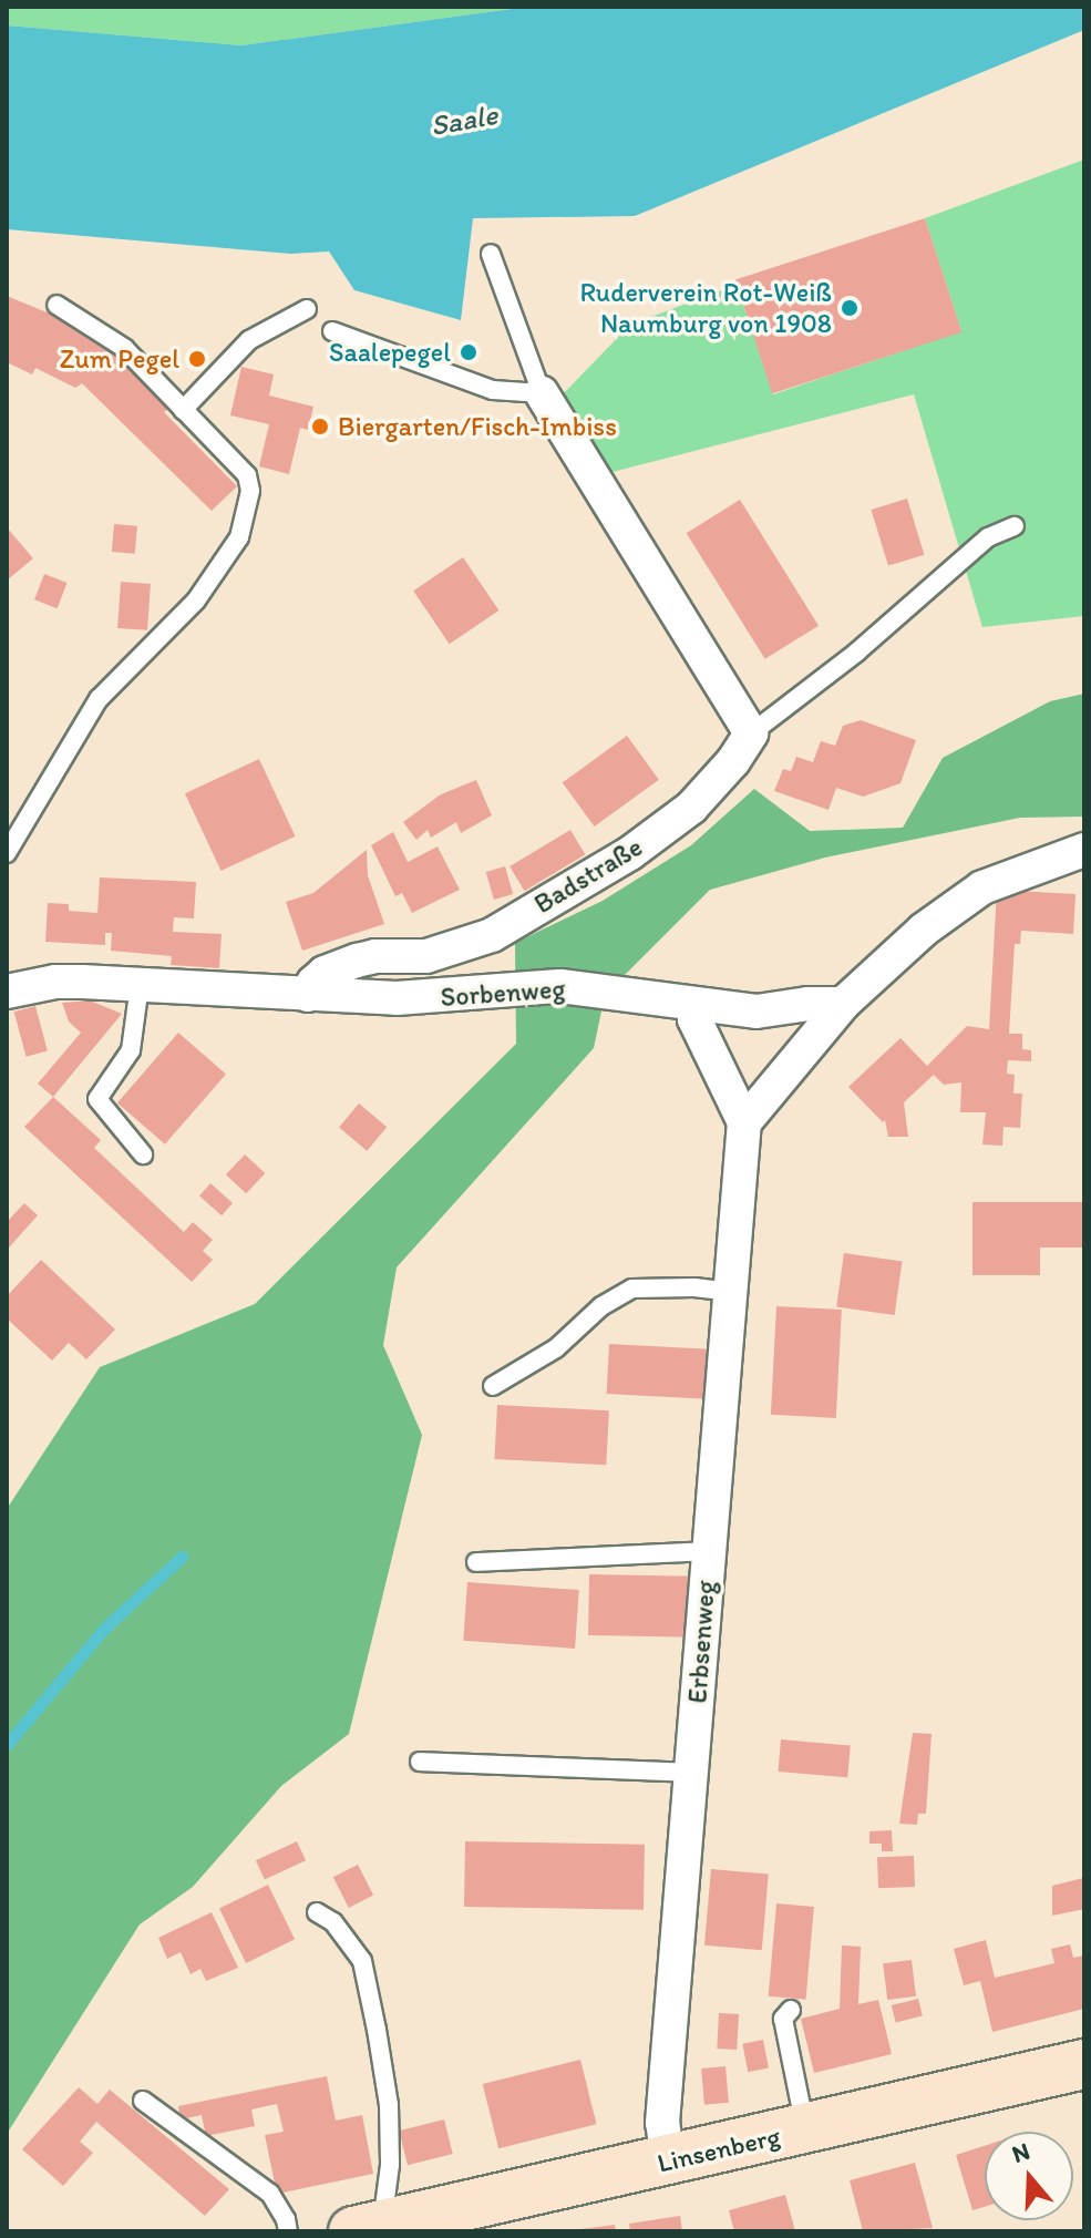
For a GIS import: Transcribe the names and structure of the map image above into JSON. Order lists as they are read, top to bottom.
{
  "streets": {
    "main road": ["Linsenberg"],
    "street": ["Badstraße", "Sorbenweg", "Erbsenweg"]
  },
  "crossings": [
    ["Badstraße", "Sorbenweg"],
    ["Erbsenweg", "Linsenberg"]
  ],
  "water": ["Saale"],
  "places": [
    "Ruderverein Rot-Weiß Naumburg von 1908",
    "Saalepegel",
    "Zum Pegel",
    "Biergarten/Fisch-Imbiss"
  ],
  "north": "top"
}
